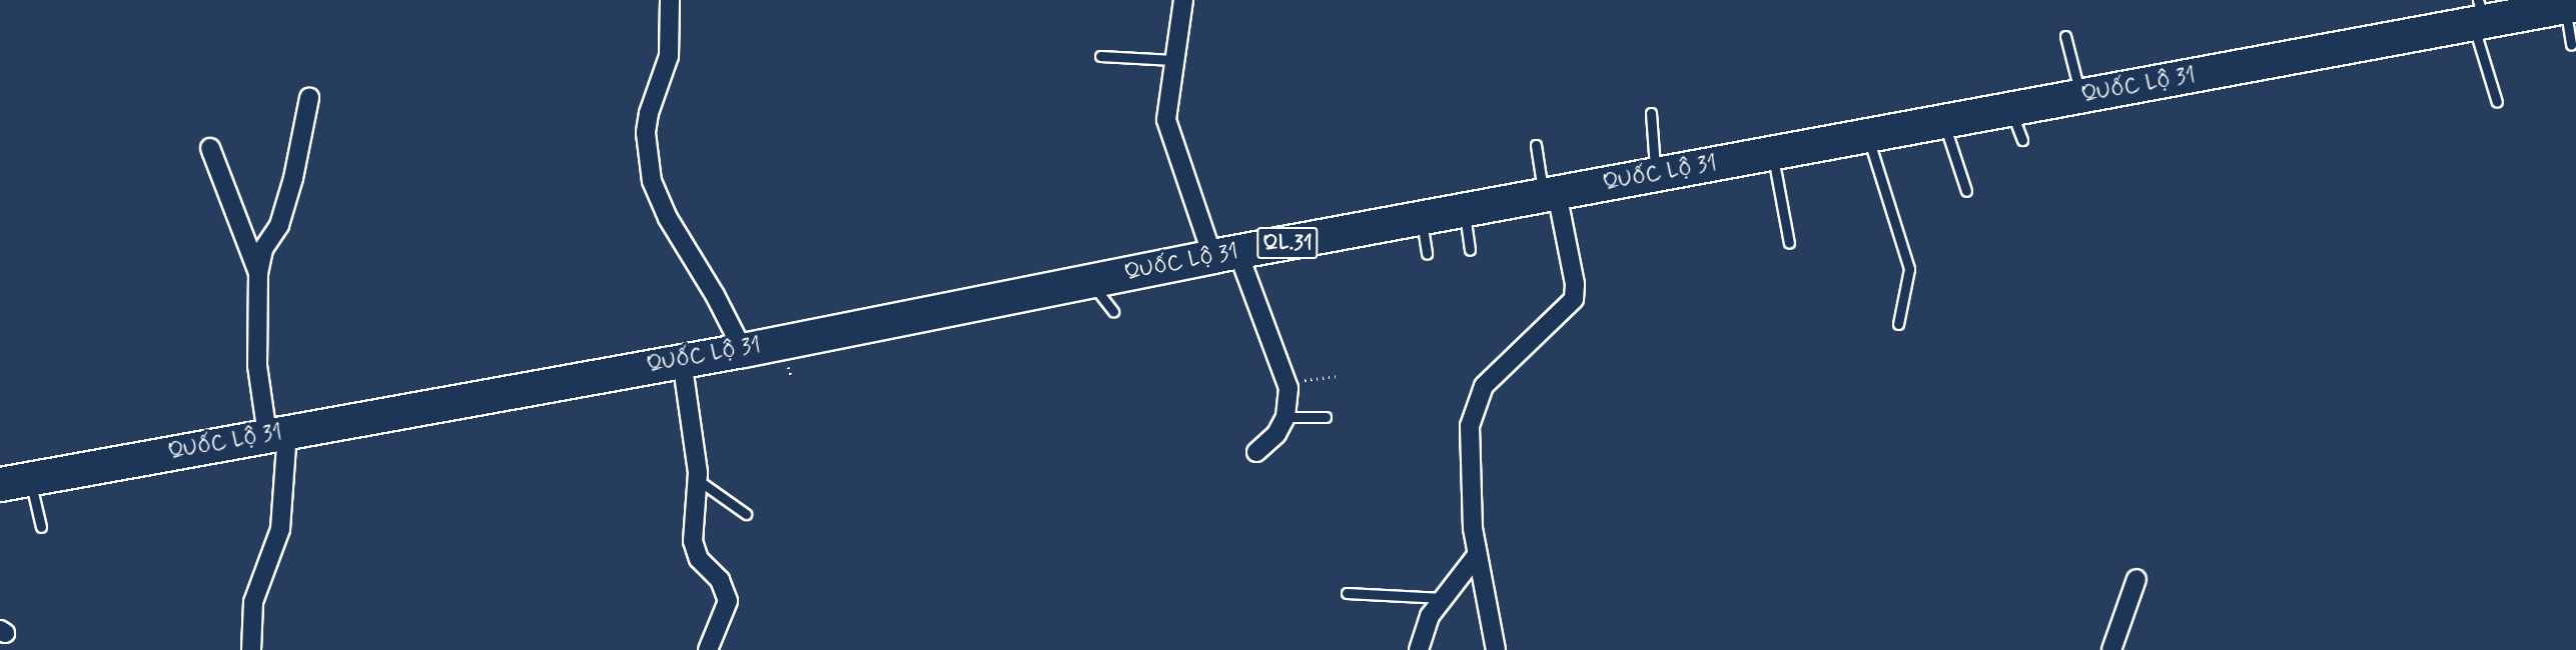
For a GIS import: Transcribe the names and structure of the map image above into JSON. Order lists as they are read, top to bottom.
{
  "streets": {
    "highway": ["QUỐC LỘ 31", "QL.31"]
  }
}
